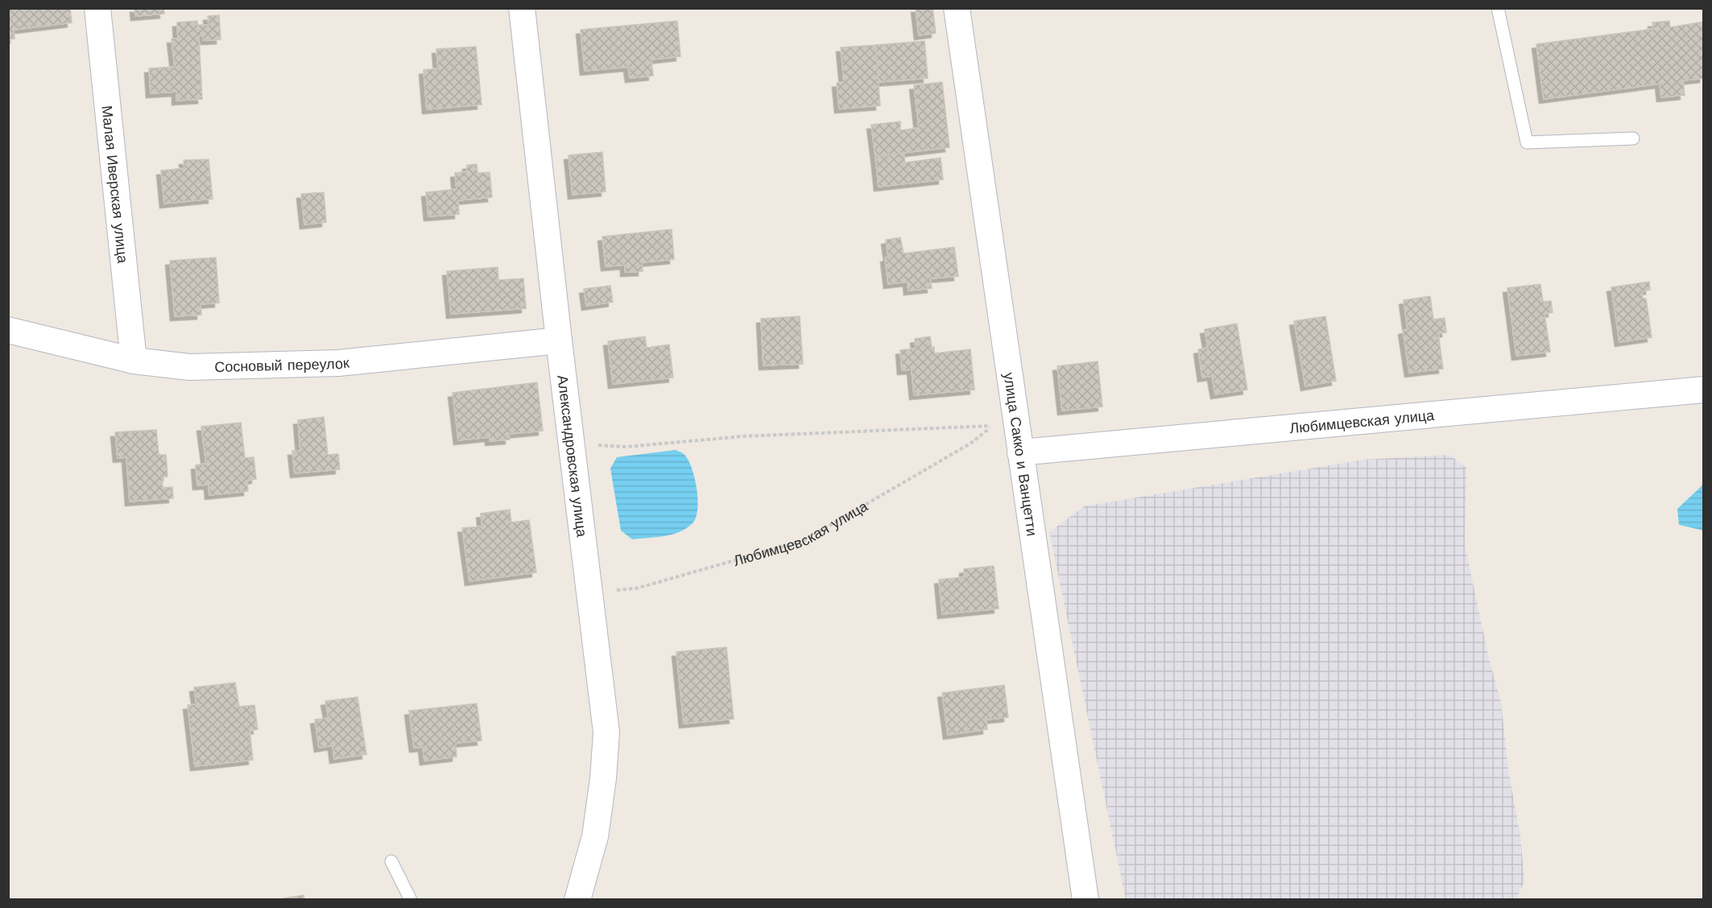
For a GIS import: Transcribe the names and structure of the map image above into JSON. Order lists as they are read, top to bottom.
{
  "streets": {
    "street": [
      "Малая Иверская улица",
      "Сосновый переулок",
      "Любимцевская улица",
      "улица Сакко и Ванцетти",
      "Александровская улица"
    ]
  },
  "crossings": [
    ["Малая Иверская улица", "Сосновый переулок"],
    ["Сосновый переулок", "Александровская улица"],
    ["Любимцевская улица", "улица Сакко и Ванцетти"],
    ["Любимцевская улица", "Александровская улица"]
  ]
}
